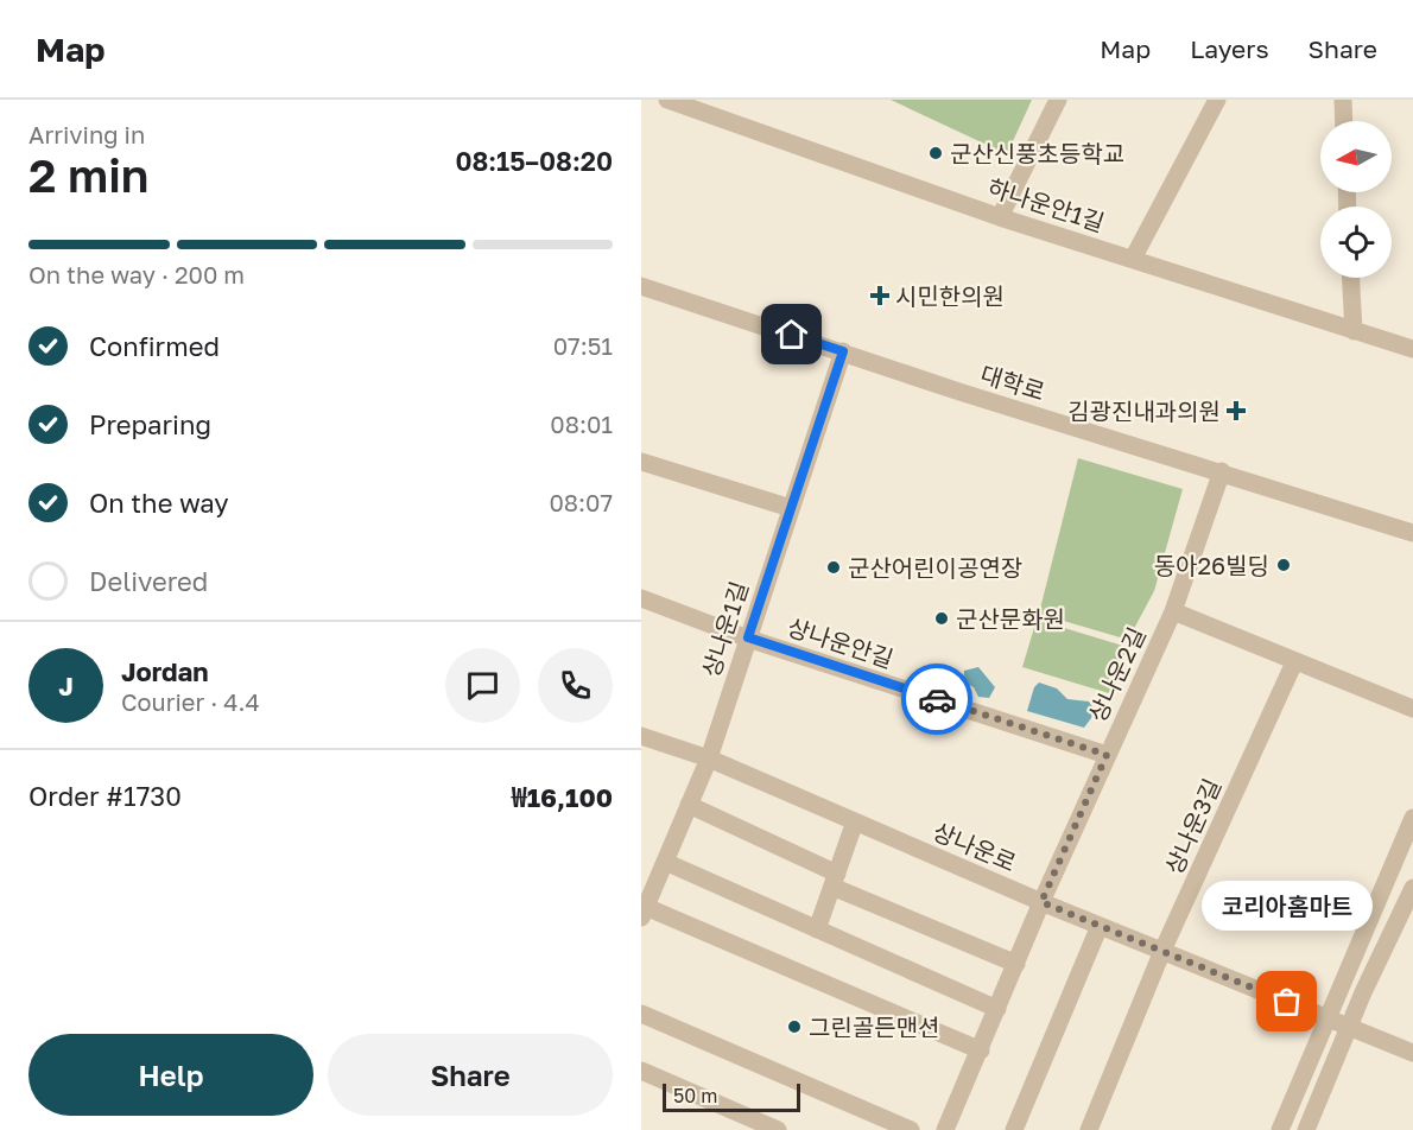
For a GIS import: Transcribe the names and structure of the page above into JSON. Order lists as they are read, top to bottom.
{
  "streets": {
    "street": [
      "하나운안1길",
      "대학로",
      "상나운1길",
      "상나운안길",
      "상나운2길",
      "상나운3길",
      "상나운로"
    ]
  },
  "crossings": [
    ["대학로", "상나운1길"],
    ["대학로", "상나운2길"],
    ["상나운1길", "상나운안길"],
    ["상나운1길", "상나운로"],
    ["상나운안길", "상나운2길"],
    ["상나운2길", "상나운로"],
    ["상나운3길", "상나운로"]
  ],
  "places": {
    "other": [
      "군산신풍초등학교",
      "동아26빌딩",
      "군산어린이공연장",
      "군산문화원",
      "코리아홈마트",
      "그린골든맨션"
    ],
    "health": ["시민한의원", "김광진내과의원"]
  },
  "scale_bar": "50 m",
  "north": "left",
  "page": {
    "header": "Map",
    "nav": ["Map", "Layers", "Share"],
    "heading": ["2 min", "Arriving in", "08:15–08:20"],
    "panel": [
      "Jordan",
      "Courier · 4.4",
      "Order #1730",
      "₩16,100"
    ],
    "bar": "On the way · 200 m",
    "list": [
      ["Confirmed", "07:51"],
      ["Preparing", "08:01"],
      ["On the way", "08:07"],
      "Delivered"
    ],
    "round": "J",
    "bubble": "코리아홈마트",
    "buttons": ["Help", "Share"],
    "scale": "50 m"
  }
}
